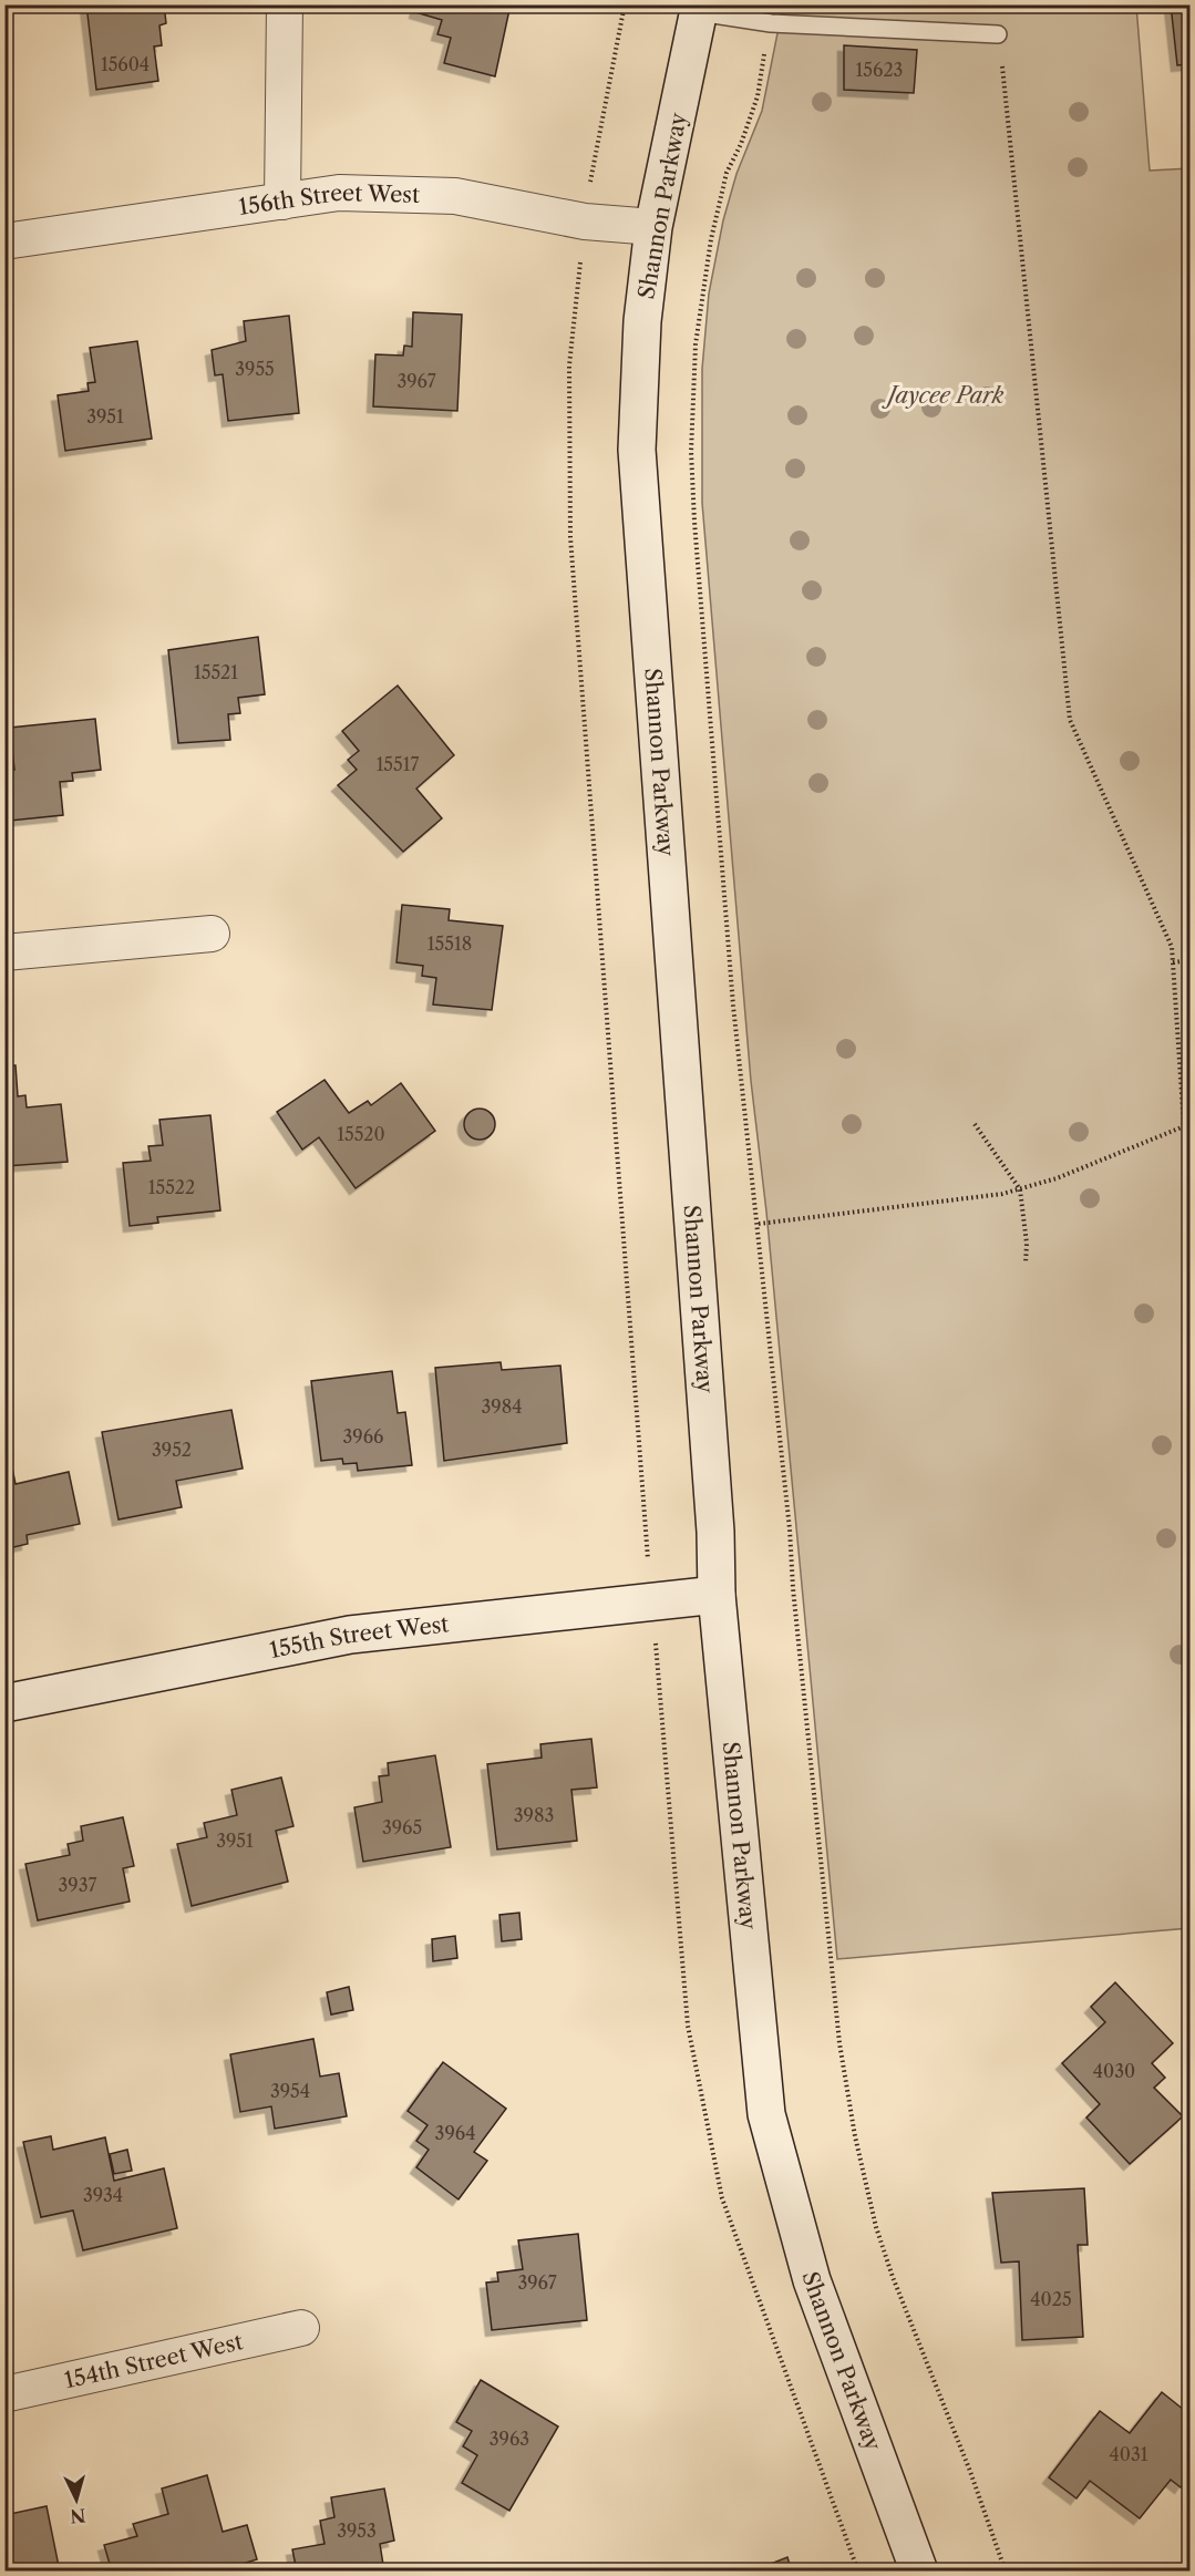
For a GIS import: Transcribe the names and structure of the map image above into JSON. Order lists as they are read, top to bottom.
{
  "streets": {
    "street": [
      "156th Street West",
      "Shannon Parkway",
      "155th Street West",
      "154th Street West"
    ]
  },
  "crossings": [
    ["156th Street West", "Shannon Parkway"],
    ["Shannon Parkway", "155th Street West"]
  ],
  "parks": ["Jaycee Park"],
  "house_numbers": [
    "15604",
    "15623",
    "3955",
    "3967",
    "3951",
    "15521",
    "15517",
    "15518",
    "15520",
    "15522",
    "3984",
    "3966",
    "3952",
    "3983",
    "3965",
    "3951",
    "3937",
    "4030",
    "3954",
    "3964",
    "3934",
    "3967",
    "4025",
    "3963",
    "4031",
    "3953"
  ],
  "north": "bottom"
}
